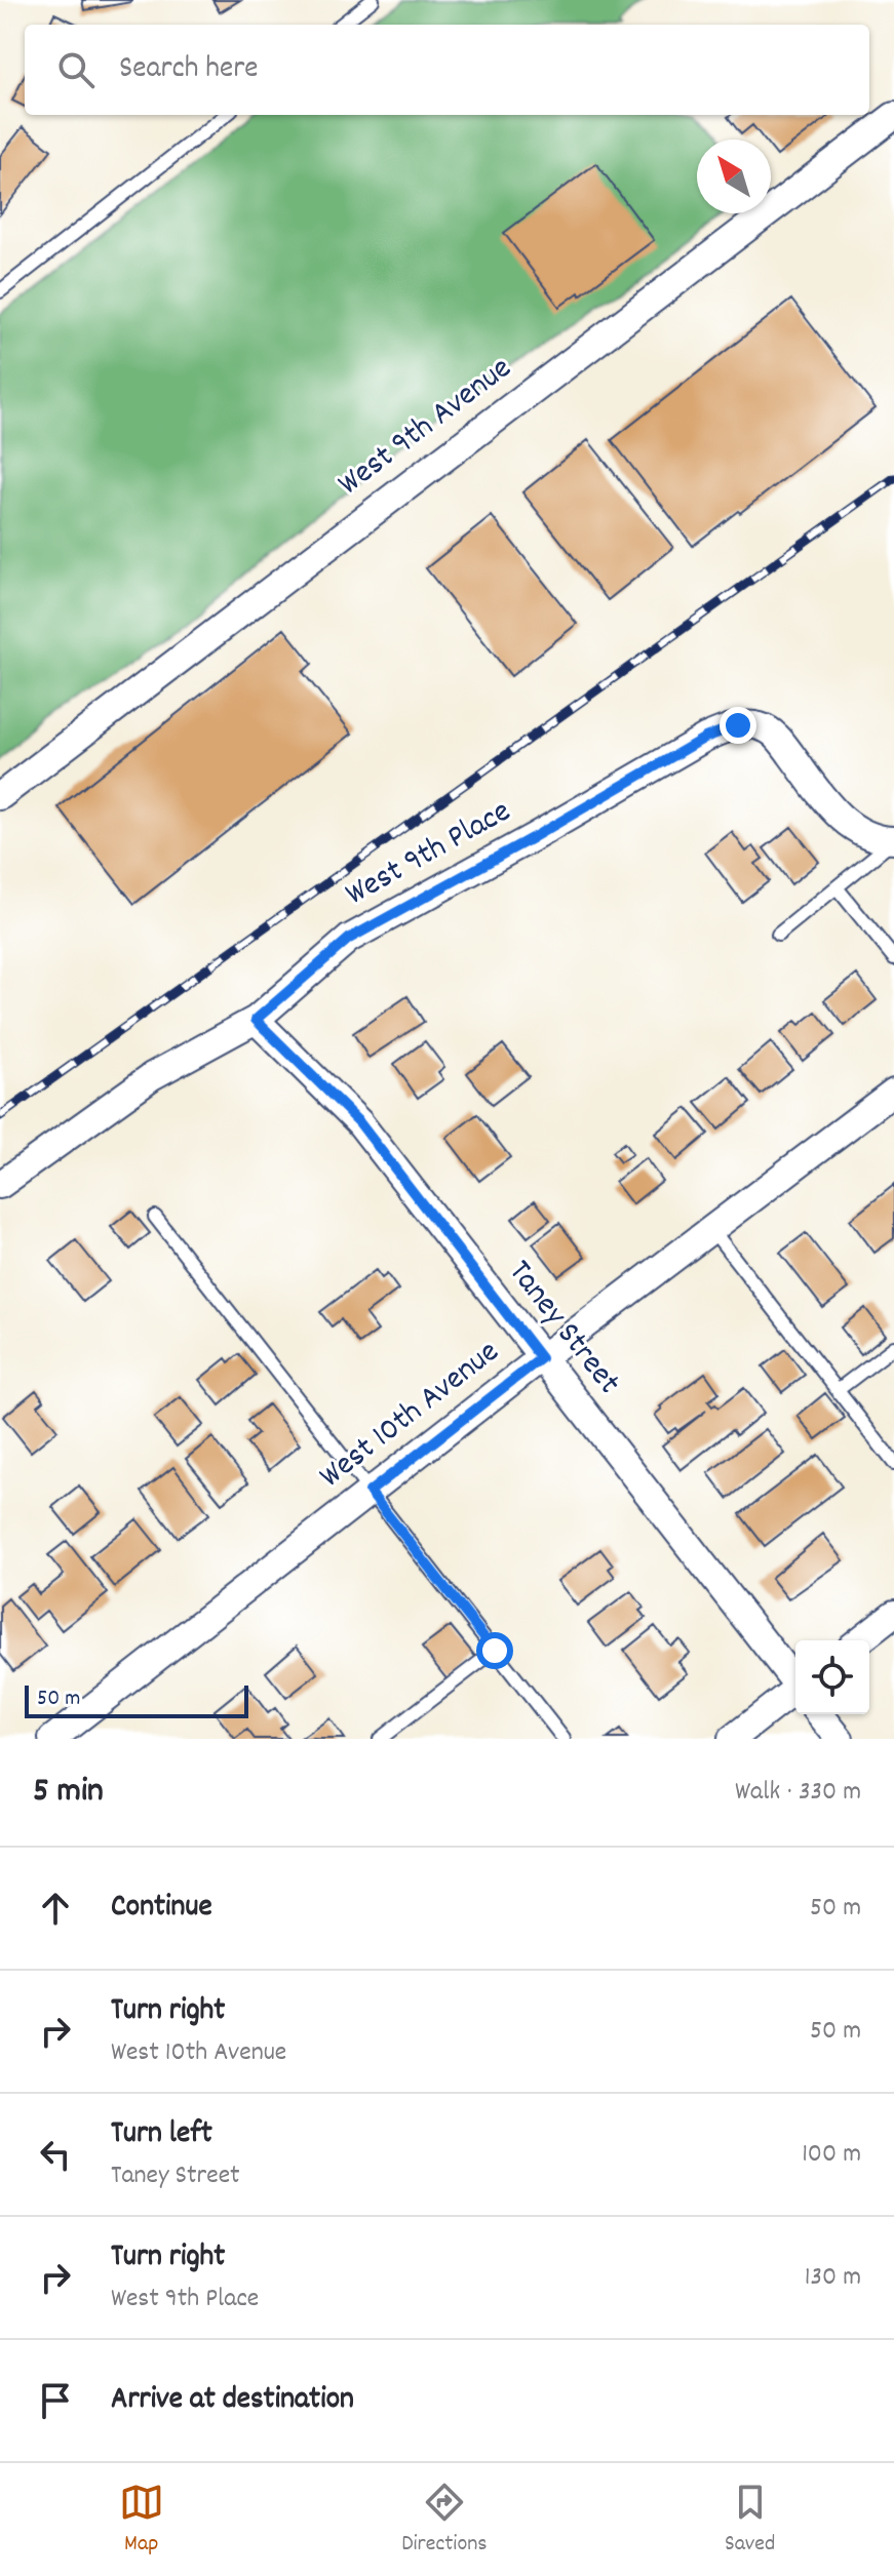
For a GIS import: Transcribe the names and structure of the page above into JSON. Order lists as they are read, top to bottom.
{
  "streets": {
    "street": [
      "West 9th Avenue",
      "West 9th Place",
      "Taney Street",
      "West 10th Avenue"
    ]
  },
  "crossings": [
    ["West 9th Place", "Taney Street"],
    ["Taney Street", "West 10th Avenue"]
  ],
  "scale_bar": "50 m",
  "north": "top left",
  "page": {
    "search": "Search here",
    "scale": "50 m",
    "heading": ["5 min", "Walk · 330 m"],
    "list": [
      ["Continue", "50 m"],
      ["Turn right", "West 10th Avenue", "50 m"],
      ["Turn left", "Taney Street", "100 m"],
      ["Turn right", "West 9th Place", "130 m"],
      "Arrive at destination"
    ],
    "nav": ["Map", "Directions", "Saved"]
  }
}
